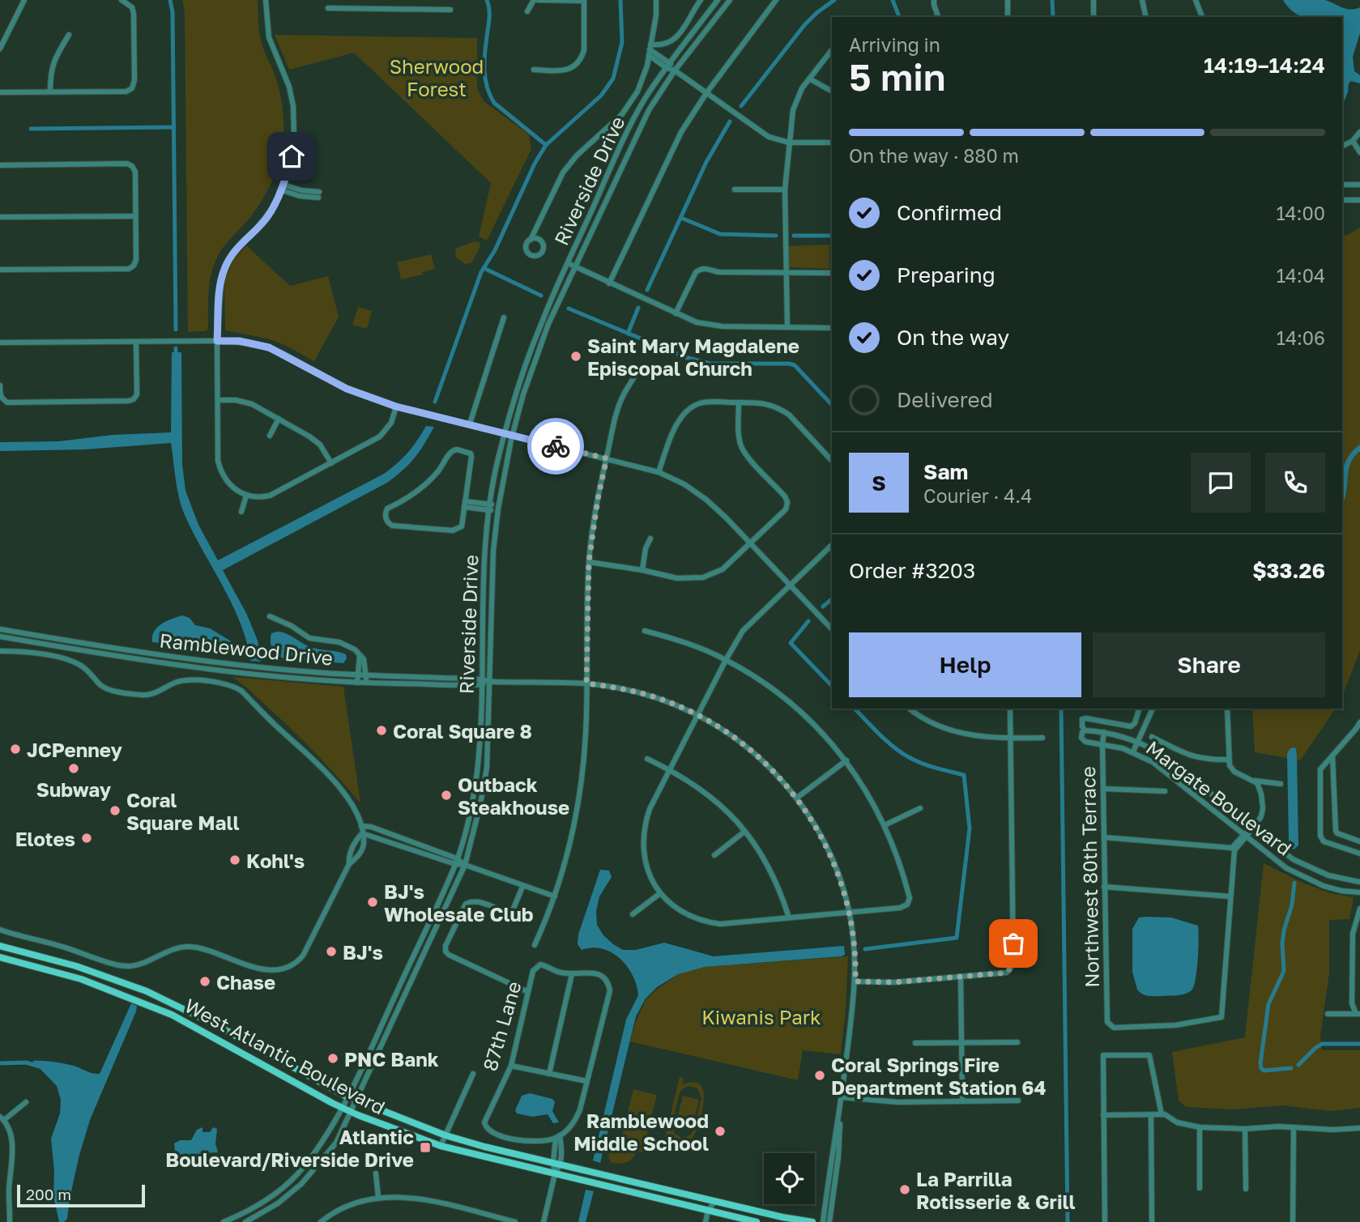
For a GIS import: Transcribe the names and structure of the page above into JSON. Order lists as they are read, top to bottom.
{
  "streets": {
    "main road": ["West Atlantic Boulevard"],
    "street": [
      "Riverside Drive",
      "Ramblewood Drive",
      "Margate Boulevard",
      "Northwest 80th Terrace",
      "87th Lane"
    ]
  },
  "crossings": [
    ["Riverside Drive", "Ramblewood Drive"],
    ["Riverside Drive", "West Atlantic Boulevard"],
    ["Margate Boulevard", "Northwest 80th Terrace"]
  ],
  "parks": ["Sherwood Forest", "Kiwanis Park"],
  "places": {
    "other": [
      "Saint Mary Magdalene Episcopal Church",
      "Coral Square 8",
      "JCPenney",
      "Subway",
      "Outback Steakhouse",
      "Coral Square Mall",
      "Elotes",
      "Kohl's",
      "BJ's Wholesale Club",
      "BJ's",
      "Chase",
      "PNC Bank",
      "Coral Springs Fire Department Station 64",
      "Ramblewood Middle School",
      "La Parrilla Rotisserie & Grill"
    ],
    "transit": ["Atlantic Boulevard/Riverside Drive"]
  },
  "scale_bar": "200 m",
  "page": {
    "heading": ["5 min", "Arriving in", "14:19–14:24"],
    "panel": [
      "Sam",
      "Courier · 4.4",
      "Order #3203",
      "$33.26"
    ],
    "bar": "On the way · 880 m",
    "list": [
      ["Confirmed", "14:00"],
      ["Preparing", "14:04"],
      ["On the way", "14:06"],
      "Delivered"
    ],
    "round": "S",
    "buttons": ["Help", "Share"],
    "scale": "200 m"
  }
}
